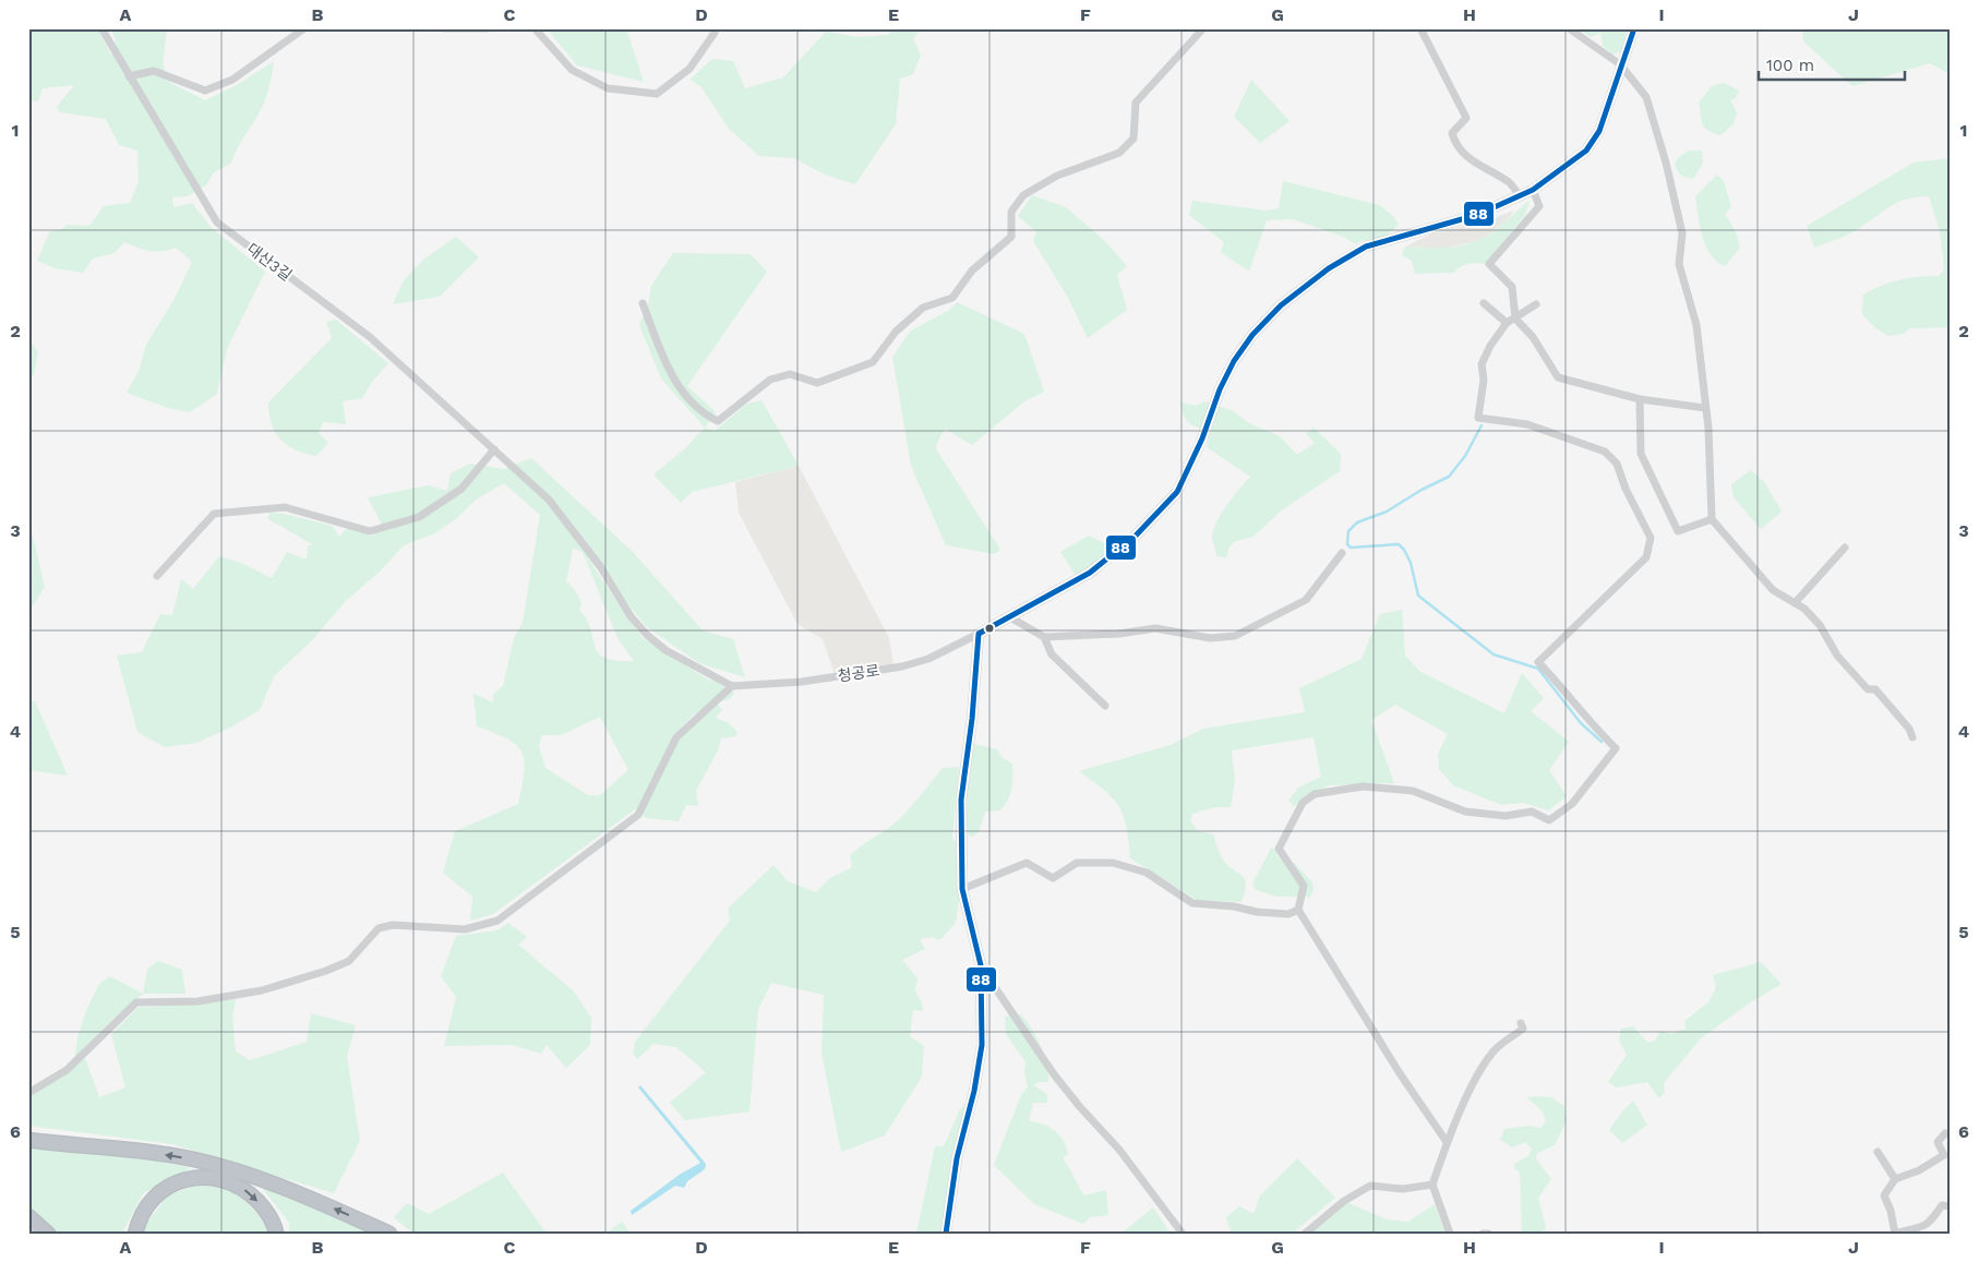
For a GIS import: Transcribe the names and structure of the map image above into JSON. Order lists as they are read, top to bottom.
{
  "streets": {
    "street": ["대산3길", "청공로"]
  },
  "crossings": [
    ["대산3길", "청공로"]
  ],
  "lines": ["transit line 88"],
  "scale_bar": "100 m",
  "grid": {
    "columns": [
      "A",
      "B",
      "C",
      "D",
      "E",
      "F",
      "G",
      "H",
      "I",
      "J"
    ],
    "rows": [
      "1",
      "2",
      "3",
      "4",
      "5",
      "6"
    ]
  }
}
